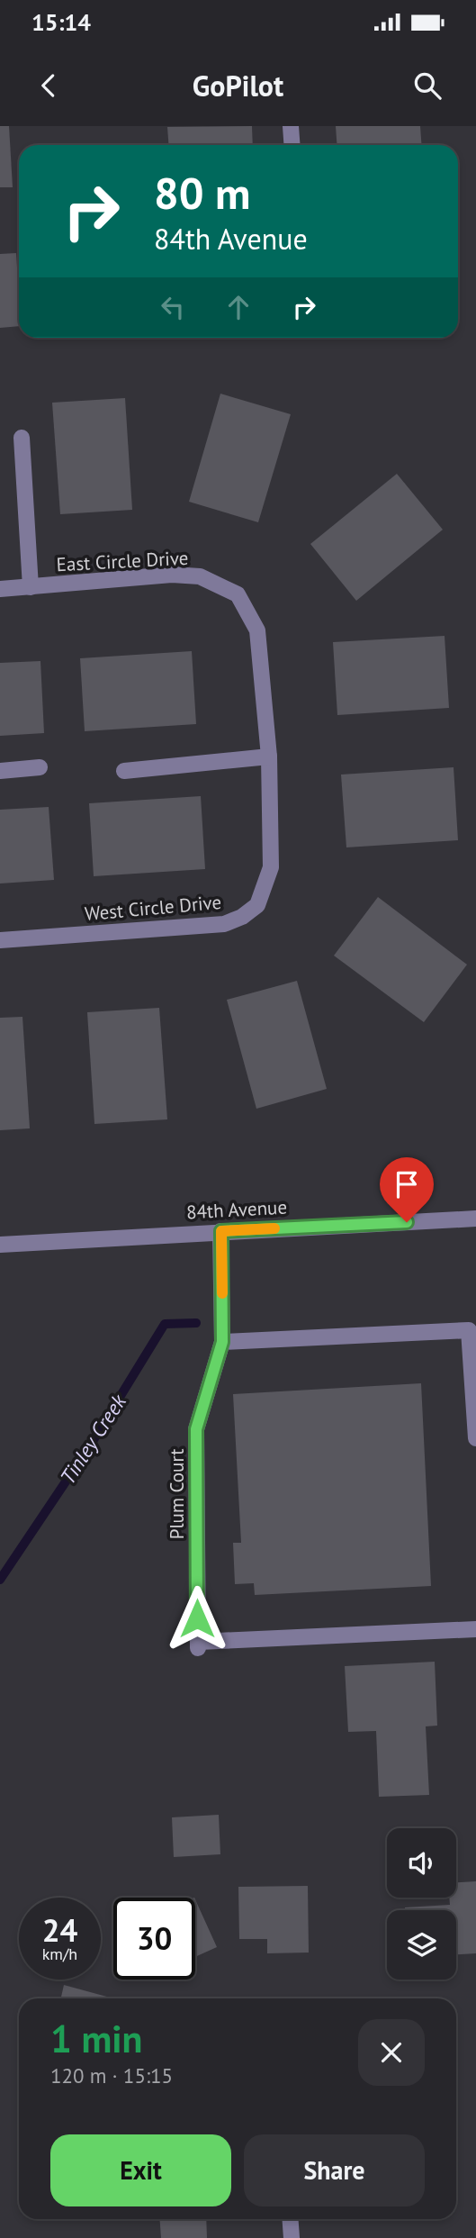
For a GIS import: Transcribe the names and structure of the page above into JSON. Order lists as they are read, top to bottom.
{
  "streets": {
    "street": [
      "East Circle Drive",
      "West Circle Drive",
      "84th Avenue",
      "Plum Court"
    ]
  },
  "crossings": [
    ["East Circle Drive", "West Circle Drive"],
    ["84th Avenue", "Plum Court"]
  ],
  "water": ["Tinley Creek"],
  "page": {
    "status": "15:14",
    "header": "GoPilot",
    "turn": ["80 m", "84th Avenue"],
    "speed": "24 km/h",
    "limit": "30",
    "heading": ["1 min", "120 m · 15:15"],
    "buttons": ["Exit", "Share"]
  }
}
